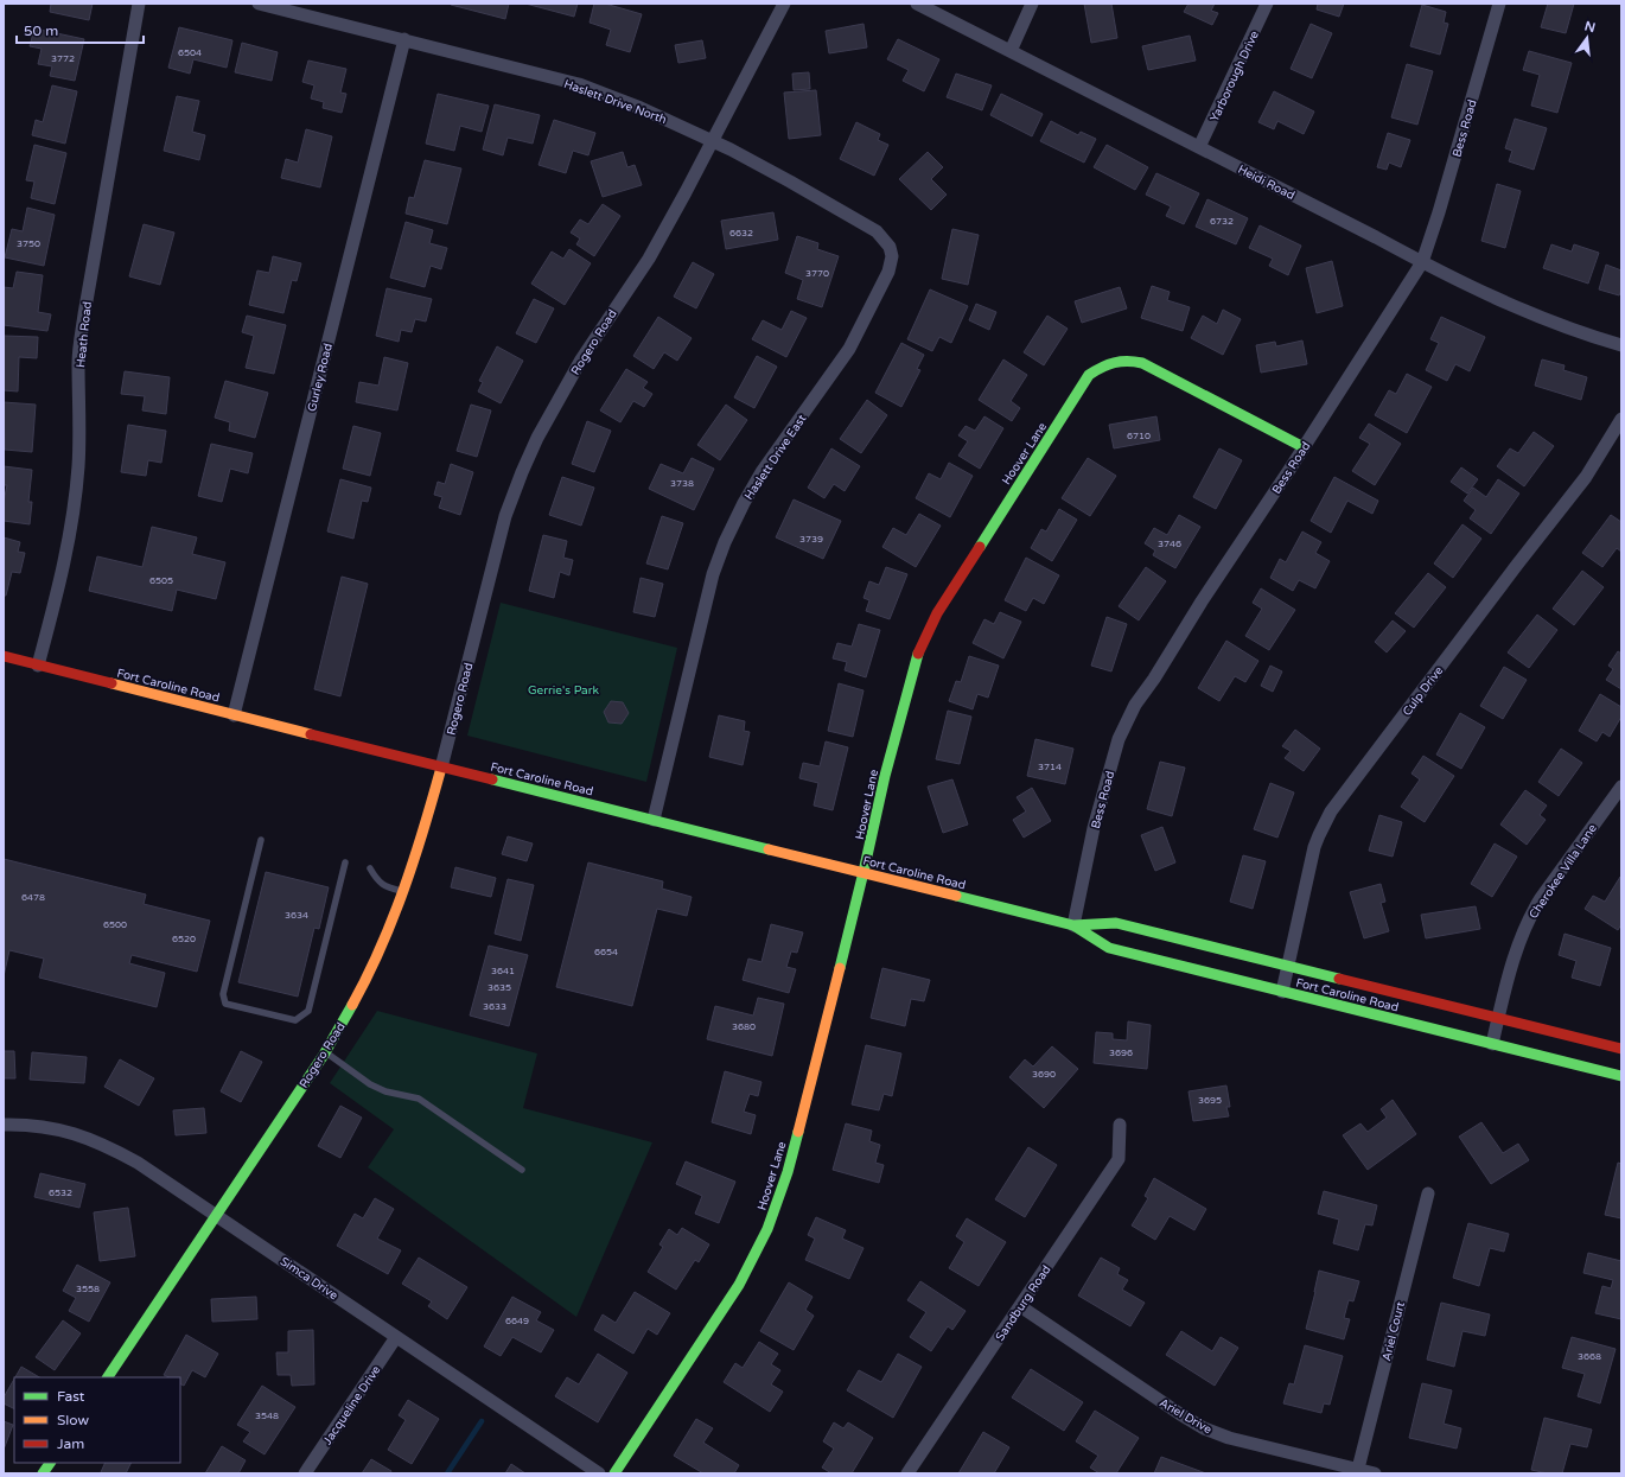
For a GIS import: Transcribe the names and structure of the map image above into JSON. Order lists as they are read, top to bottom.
{
  "streets": {
    "street": [
      "Yarborough Drive",
      "Haslett Drive North",
      "Bess Road",
      "Heidi Road",
      "Heath Road",
      "Rogero Road",
      "Gurley Road",
      "Hoover Lane",
      "Haslett Drive East",
      "Fort Caroline Road",
      "Culp Drive",
      "Cherokee Villa Lane",
      "Simca Drive",
      "Sandburg Road",
      "Ariel Court",
      "Jacqueline Drive",
      "Ariel Drive"
    ]
  },
  "crossings": [
    ["Yarborough Drive", "Heidi Road"],
    ["Haslett Drive North", "Rogero Road"],
    ["Haslett Drive North", "Gurley Road"],
    ["Haslett Drive North", "Haslett Drive East"],
    ["Bess Road", "Heidi Road"],
    ["Bess Road", "Hoover Lane"],
    ["Bess Road", "Fort Caroline Road"],
    ["Heath Road", "Fort Caroline Road"],
    ["Rogero Road", "Fort Caroline Road"],
    ["Rogero Road", "Simca Drive"],
    ["Gurley Road", "Fort Caroline Road"],
    ["Hoover Lane", "Fort Caroline Road"],
    ["Haslett Drive East", "Fort Caroline Road"],
    ["Fort Caroline Road", "Culp Drive"],
    ["Fort Caroline Road", "Cherokee Villa Lane"],
    ["Simca Drive", "Jacqueline Drive"],
    ["Sandburg Road", "Ariel Drive"],
    ["Ariel Court", "Ariel Drive"]
  ],
  "parks": ["Gerrie's Park"],
  "house_numbers": [
    "6504",
    "3772",
    "6732",
    "6632",
    "3750",
    "3770",
    "6710",
    "3738",
    "3739",
    "3746",
    "6505",
    "3714",
    "6478",
    "3634",
    "6500",
    "6520",
    "6654",
    "3641",
    "3635",
    "3633",
    "3680",
    "3696",
    "3690",
    "3695",
    "6532",
    "3558",
    "6649",
    "3668",
    "3548"
  ],
  "legend": ["Fast", "Slow", "Jam"],
  "scale_bar": "50 m",
  "north": "top"
}
